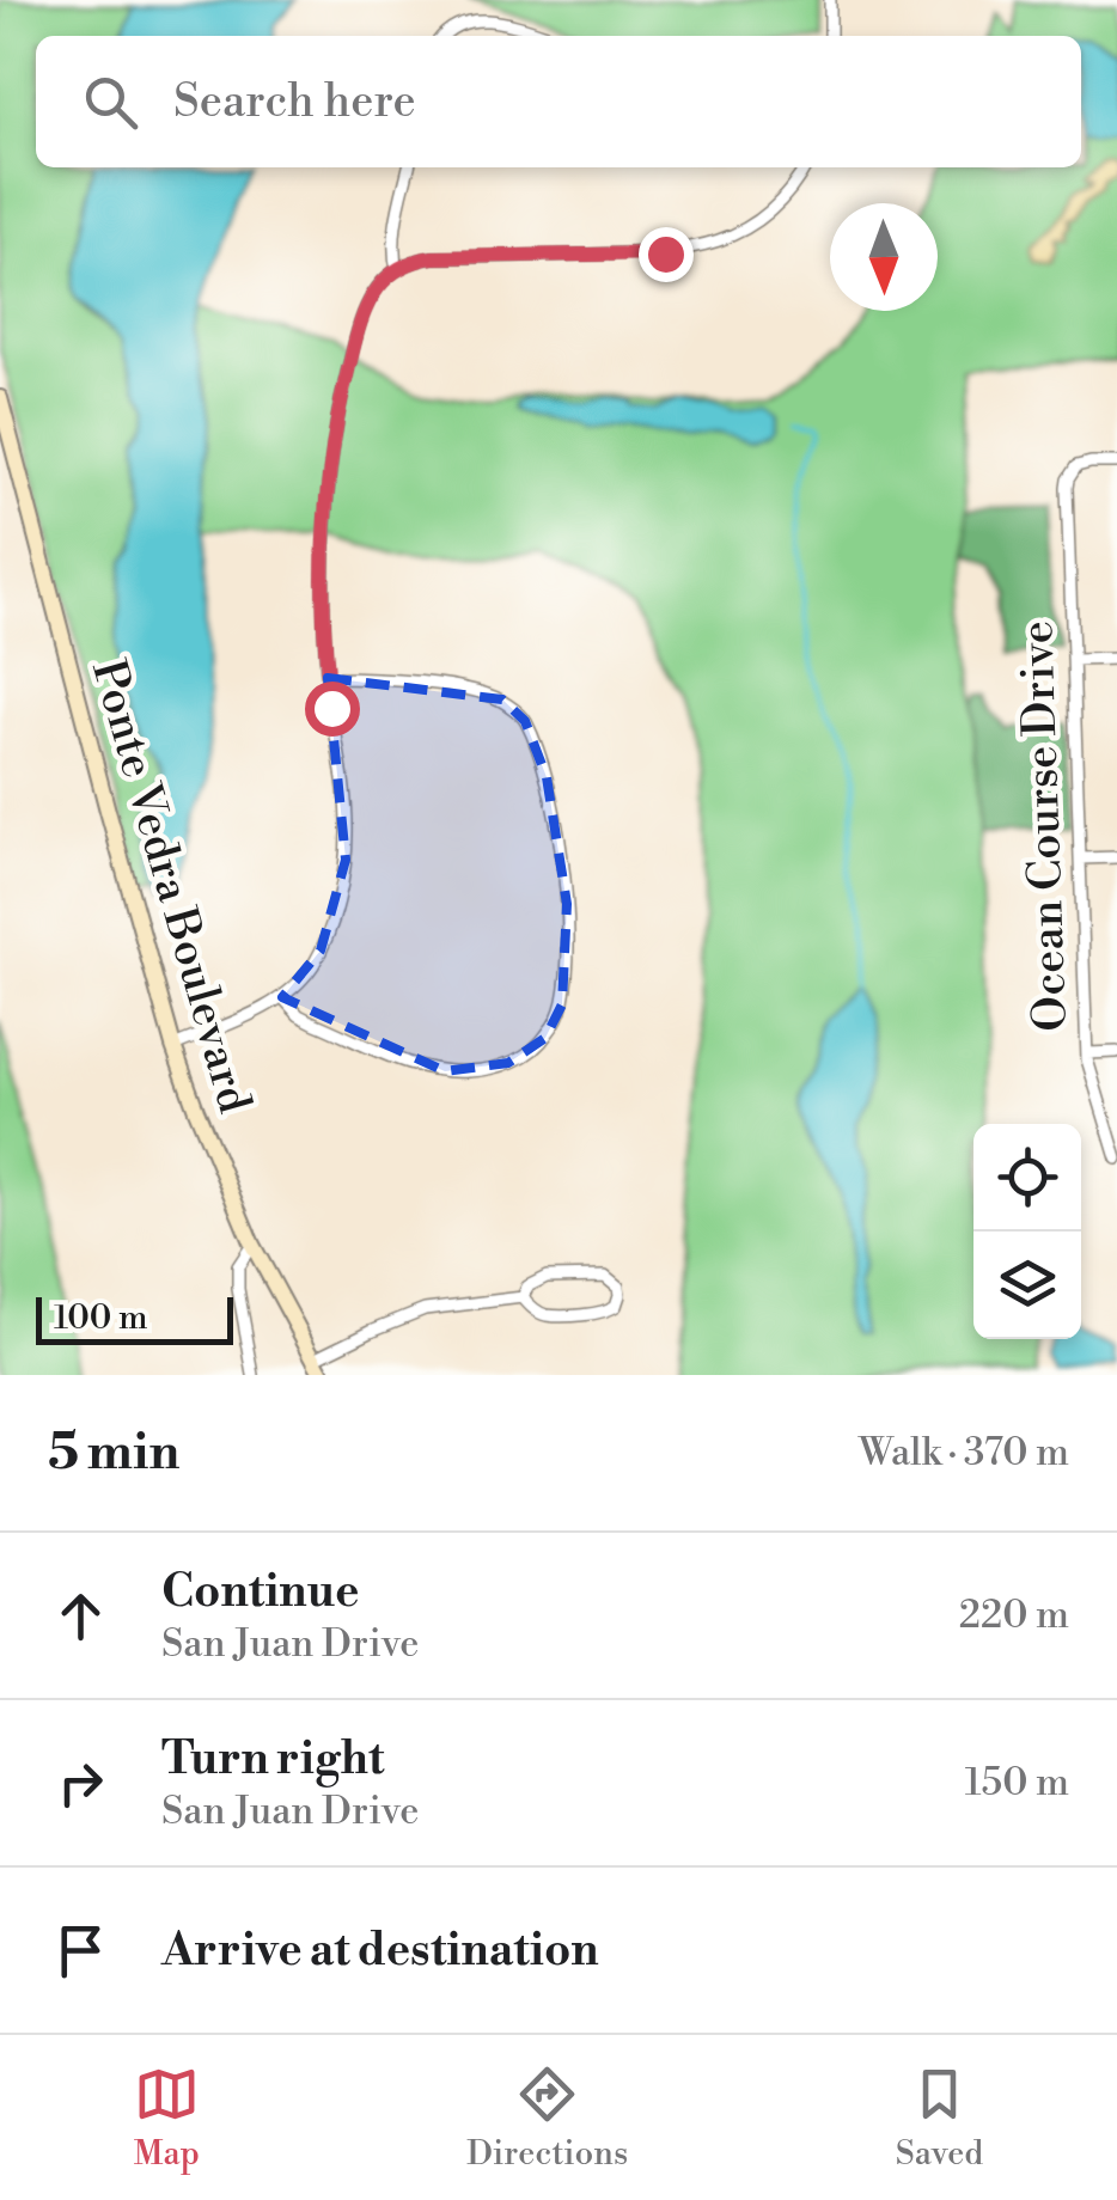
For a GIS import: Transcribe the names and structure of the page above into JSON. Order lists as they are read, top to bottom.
{
  "streets": {
    "street": ["Ocean Course Drive", "Ponte Vedra Boulevard"]
  },
  "scale_bar": "100 m",
  "north": "bottom",
  "page": {
    "search": "Search here",
    "scale": "100 m",
    "heading": ["5 min", "Walk · 370 m"],
    "list": [
      ["Continue", "San Juan Drive", "220 m"],
      ["Turn right", "San Juan Drive", "150 m"],
      "Arrive at destination"
    ],
    "nav": ["Map", "Directions", "Saved"]
  }
}
